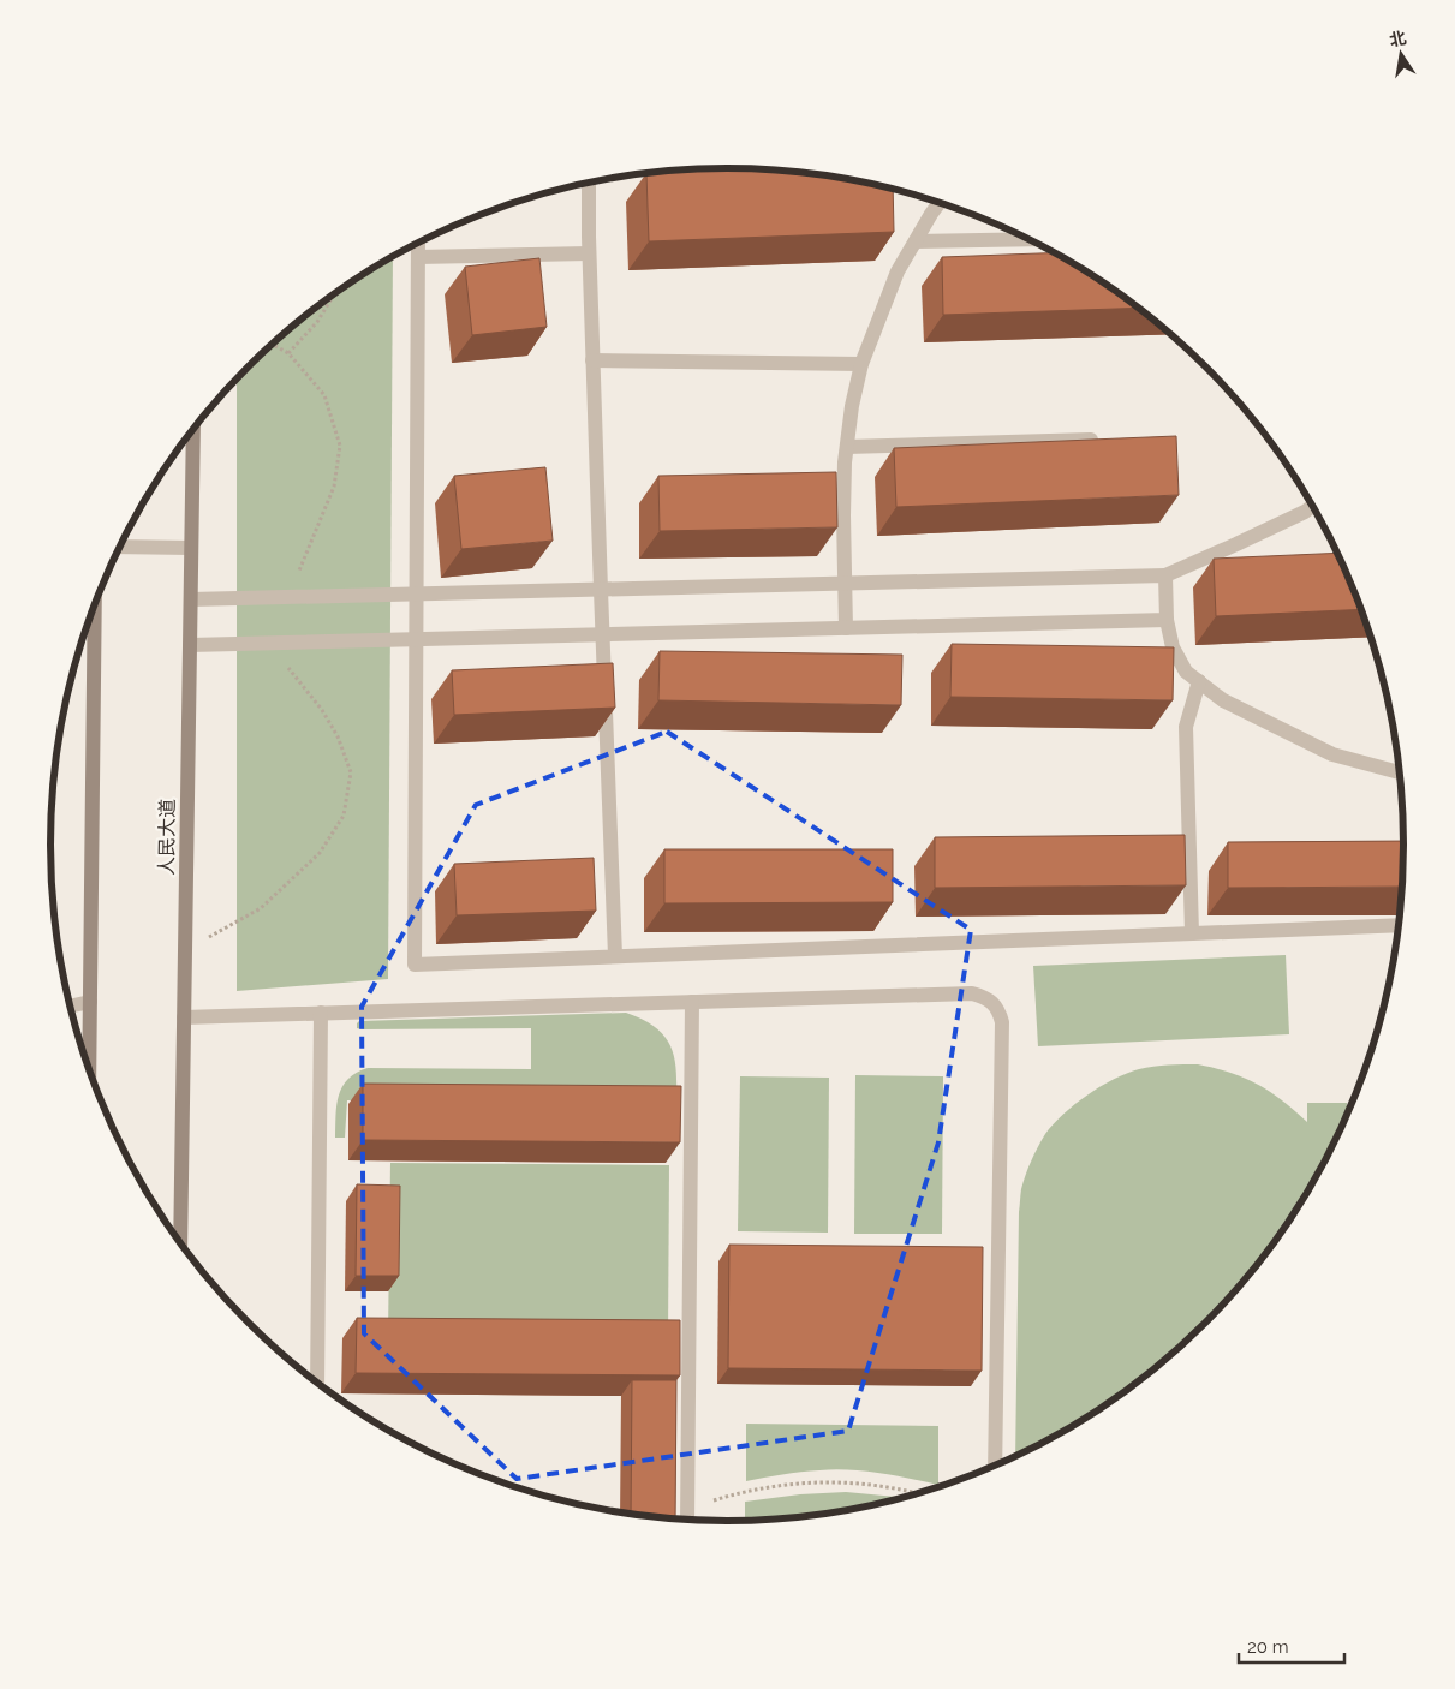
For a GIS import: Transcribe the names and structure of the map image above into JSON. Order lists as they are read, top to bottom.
{
  "streets": {
    "main road": ["人民大道"]
  },
  "scale_bar": "20 m",
  "north": "top"
}
